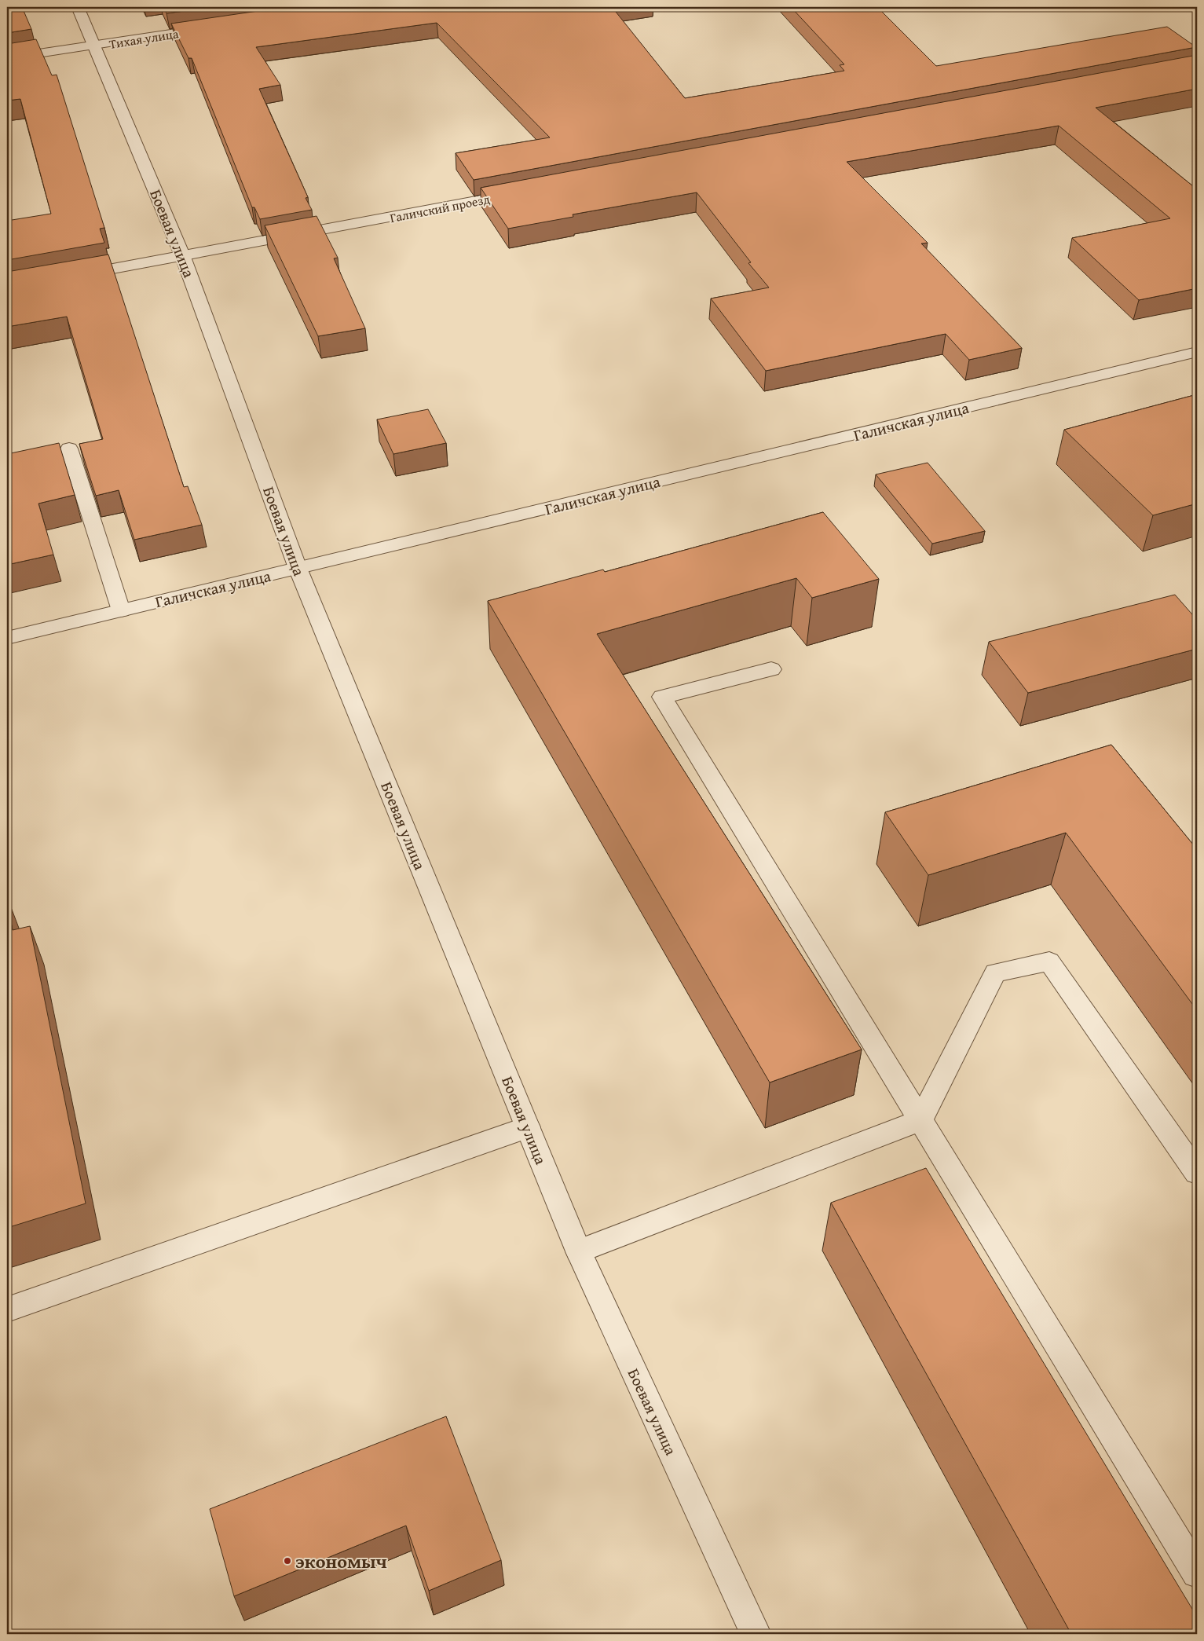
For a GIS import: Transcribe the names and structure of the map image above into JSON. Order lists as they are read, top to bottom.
{
  "streets": {
    "street": [
      "Тихая улица",
      "Галичский проезд",
      "Боевая улица",
      "Галичская улица"
    ]
  },
  "crossings": [
    ["Тихая улица", "Боевая улица"],
    ["Галичский проезд", "Боевая улица"],
    ["Боевая улица", "Галичская улица"]
  ],
  "places": ["экономыч"]
}
